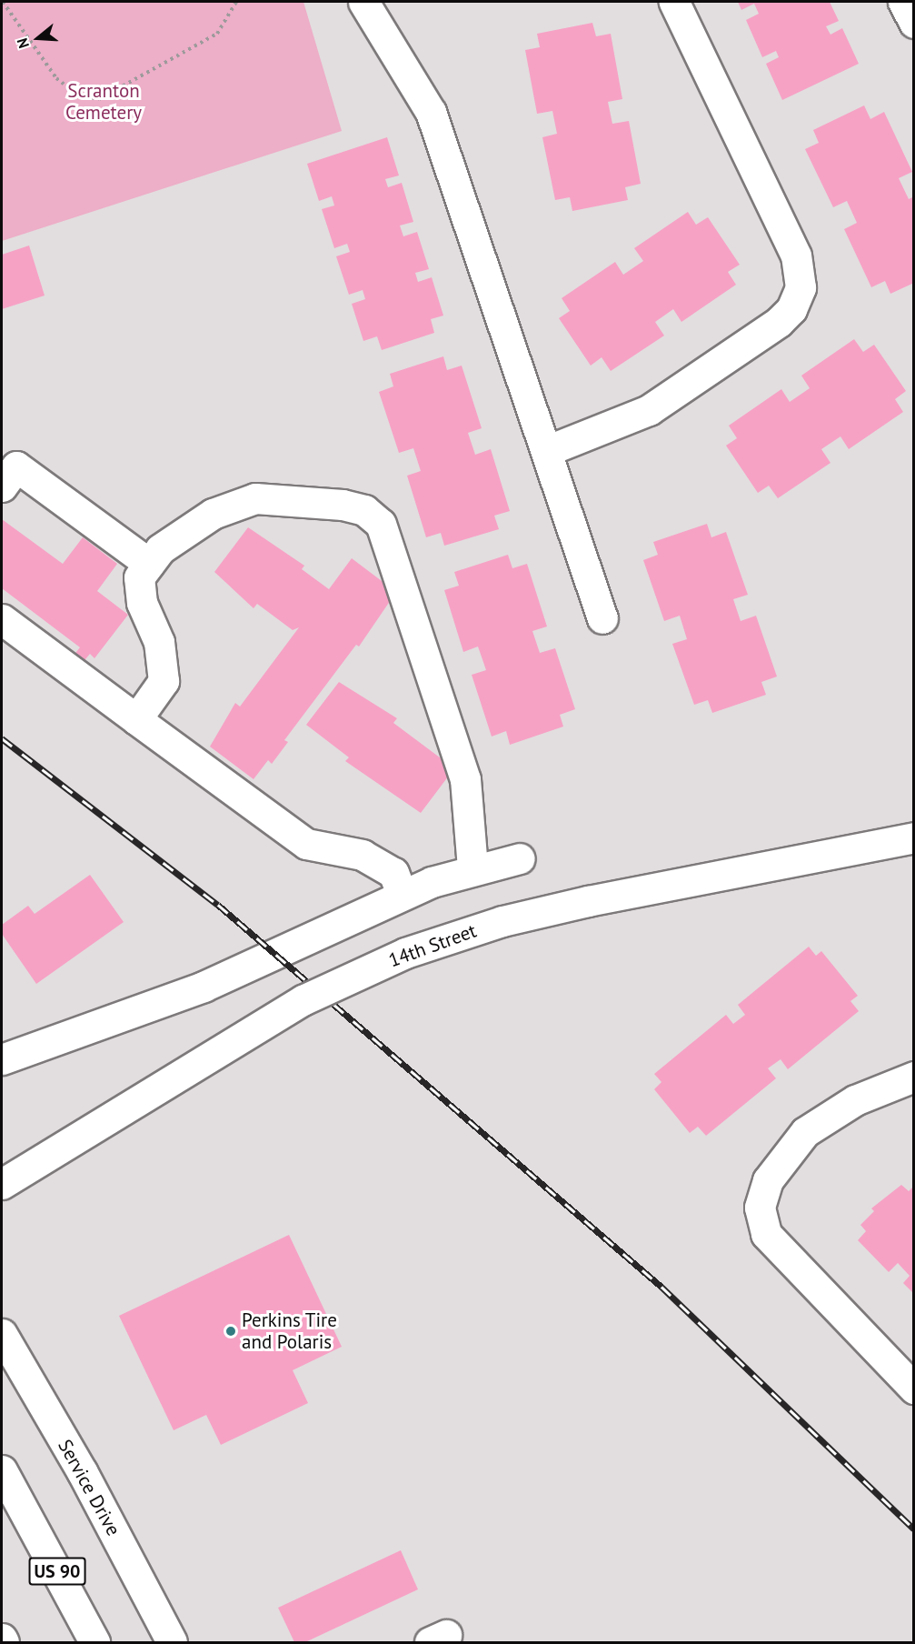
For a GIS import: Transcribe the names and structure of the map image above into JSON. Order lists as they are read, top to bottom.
{
  "streets": {
    "street": ["14th Street", "Service Drive", "US 90"]
  },
  "parks": ["Scranton Cemetery"],
  "places": ["Perkins Tire and Polaris"],
  "north": "left"
}
